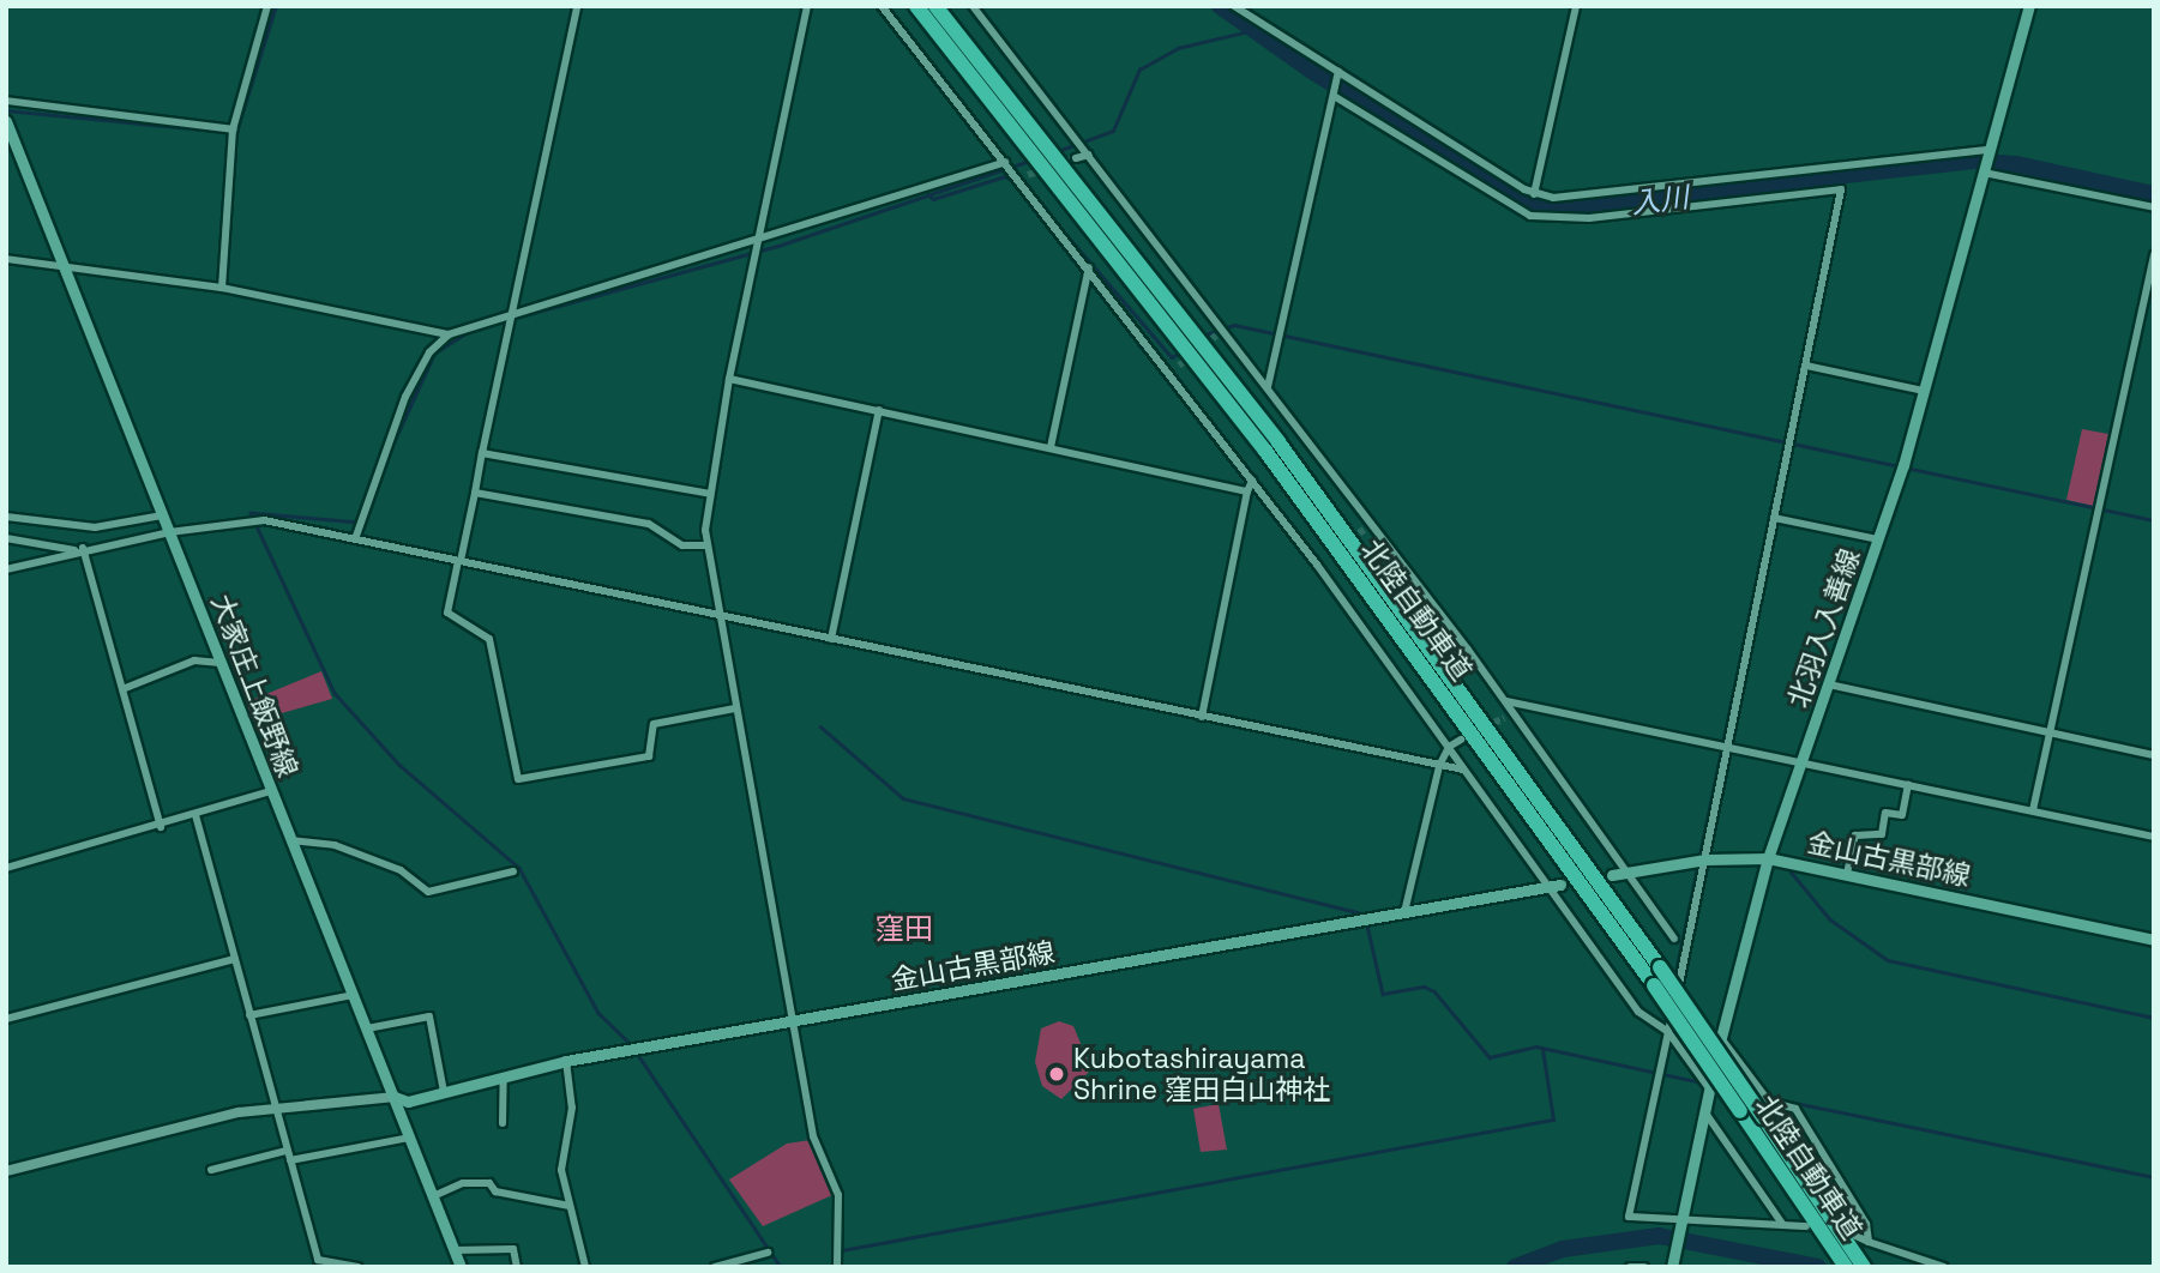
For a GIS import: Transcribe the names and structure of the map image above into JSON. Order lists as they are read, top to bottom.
{
  "streets": {
    "highway": ["北陸自動車道"],
    "main road": ["北羽入入善線", "大家庄上飯野線", "金山古黒部線"]
  },
  "crossings": [
    ["北羽入入善線", "金山古黒部線"],
    ["大家庄上飯野線", "金山古黒部線"]
  ],
  "districts": ["窪田"],
  "water": ["入川"],
  "places": ["Kubotashirayama Shrine 窪田白山神社"]
}
